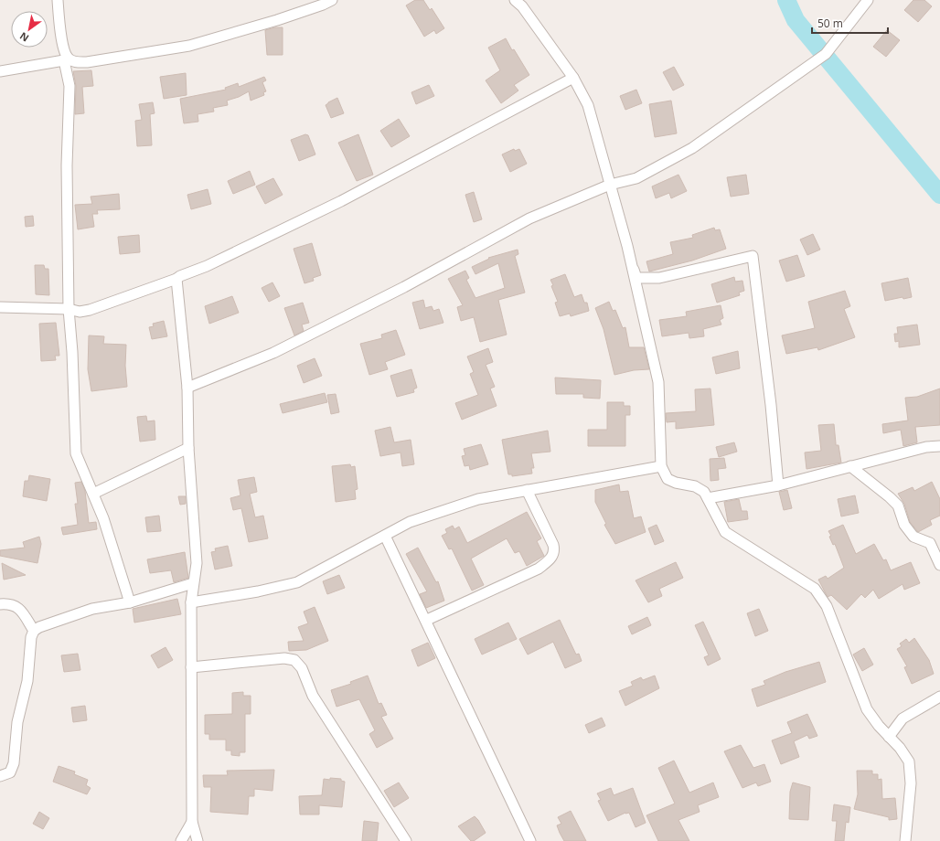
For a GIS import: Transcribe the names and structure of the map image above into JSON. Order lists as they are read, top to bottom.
{
  "scale_bar": "50 m",
  "north": "bottom left"
}
